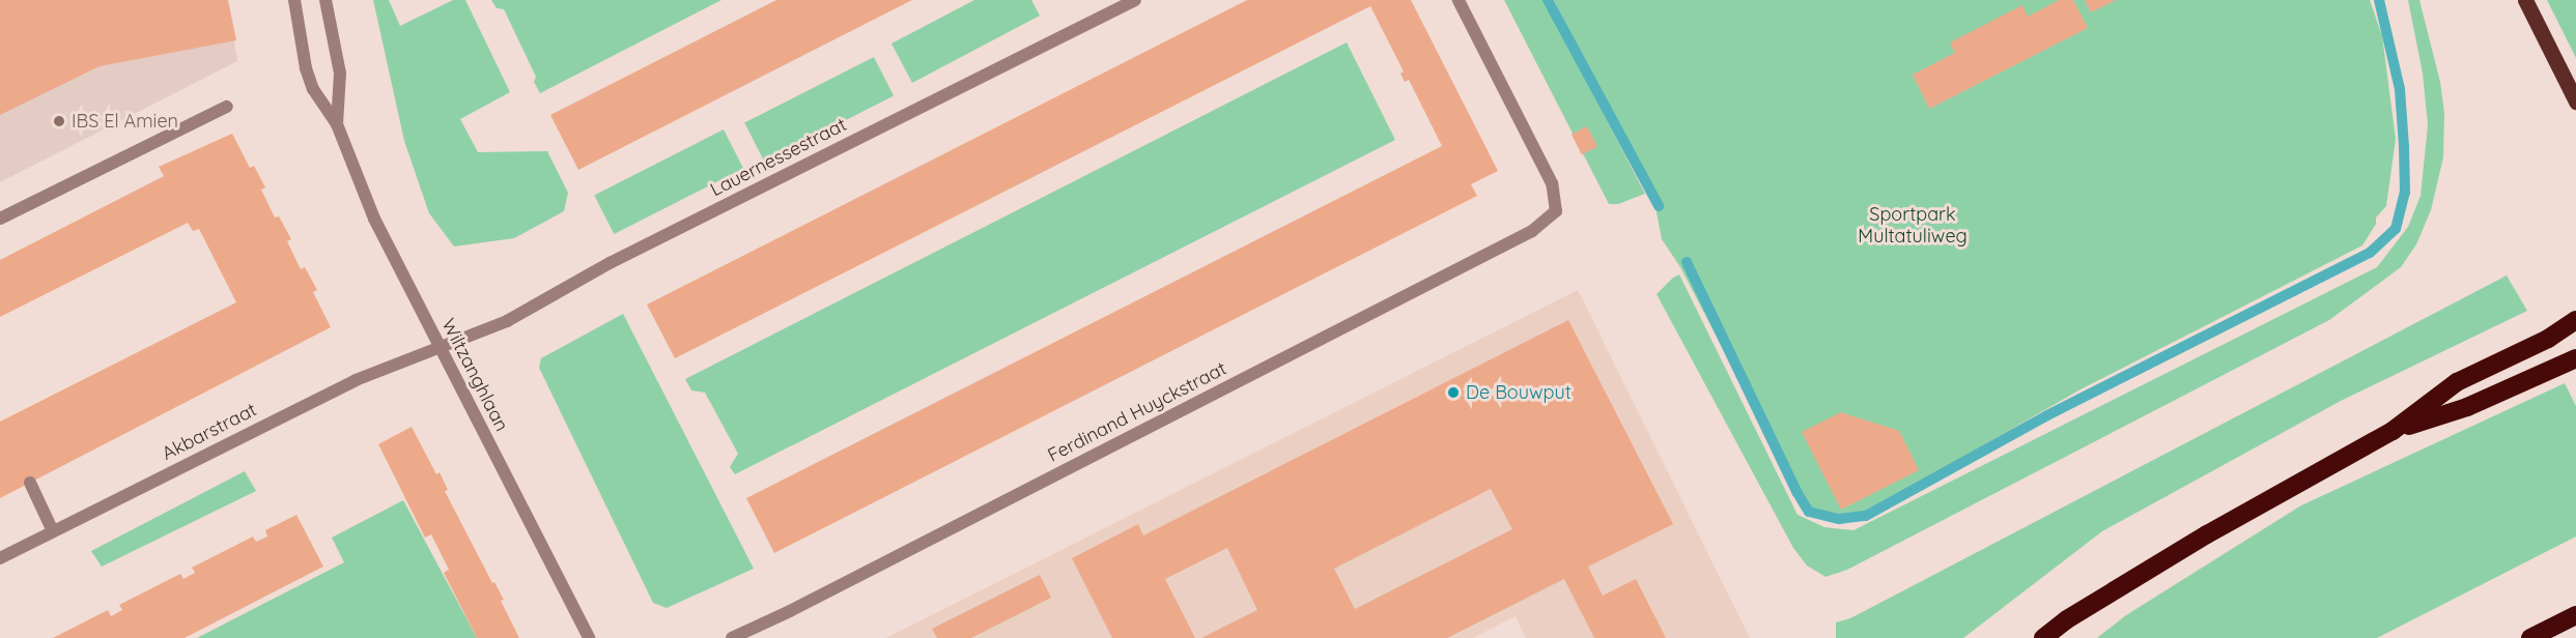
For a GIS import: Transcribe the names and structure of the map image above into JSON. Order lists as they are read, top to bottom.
{
  "streets": {
    "street": [
      "Lauernessestraat",
      "Wiltzanghlaan",
      "Ferdinand Huyckstraat",
      "Akbarstraat"
    ]
  },
  "crossings": [
    ["Lauernessestraat", "Wiltzanghlaan"],
    ["Lauernessestraat", "Akbarstraat"],
    ["Wiltzanghlaan", "Akbarstraat"]
  ],
  "parks": ["Sportpark Multatuliweg"],
  "places": ["IBS El Amien", "De Bouwput"]
}
